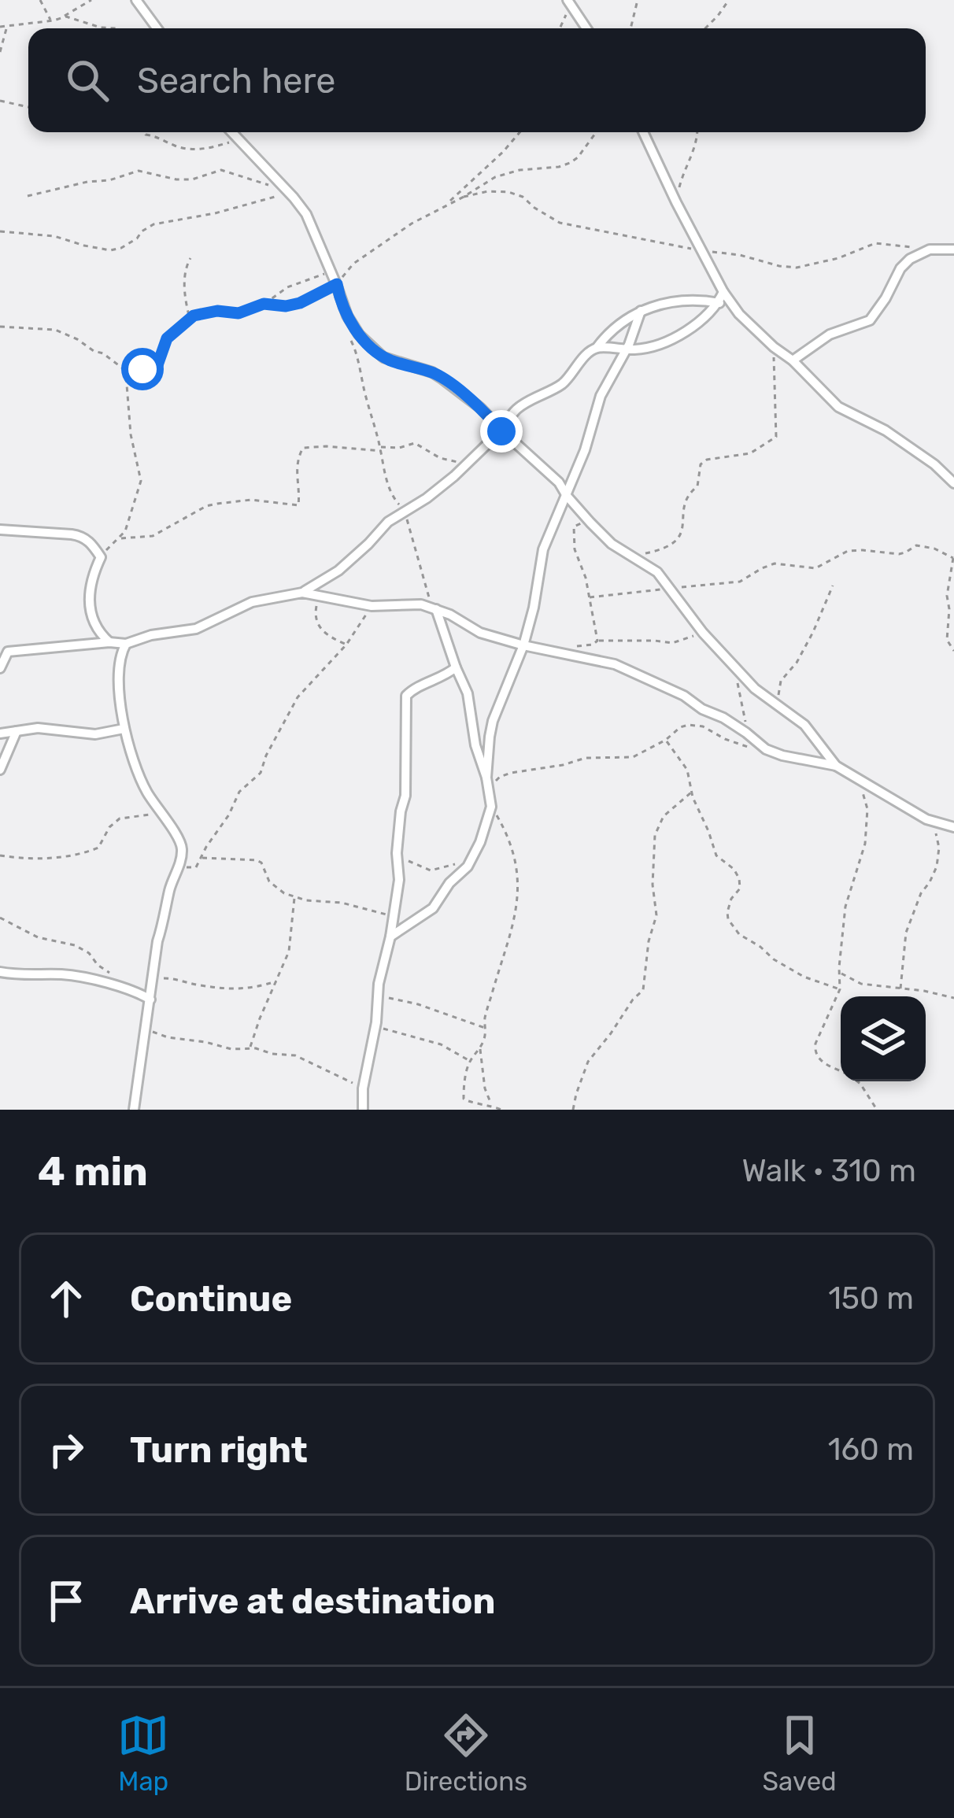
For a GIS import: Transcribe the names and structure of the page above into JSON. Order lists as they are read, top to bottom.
{
  "page": {
    "search": "Search here",
    "heading": ["4 min", "Walk · 310 m"],
    "list": [
      ["Continue", "150 m"],
      ["Turn right", "160 m"],
      "Arrive at destination"
    ],
    "nav": ["Map", "Directions", "Saved"]
  }
}
